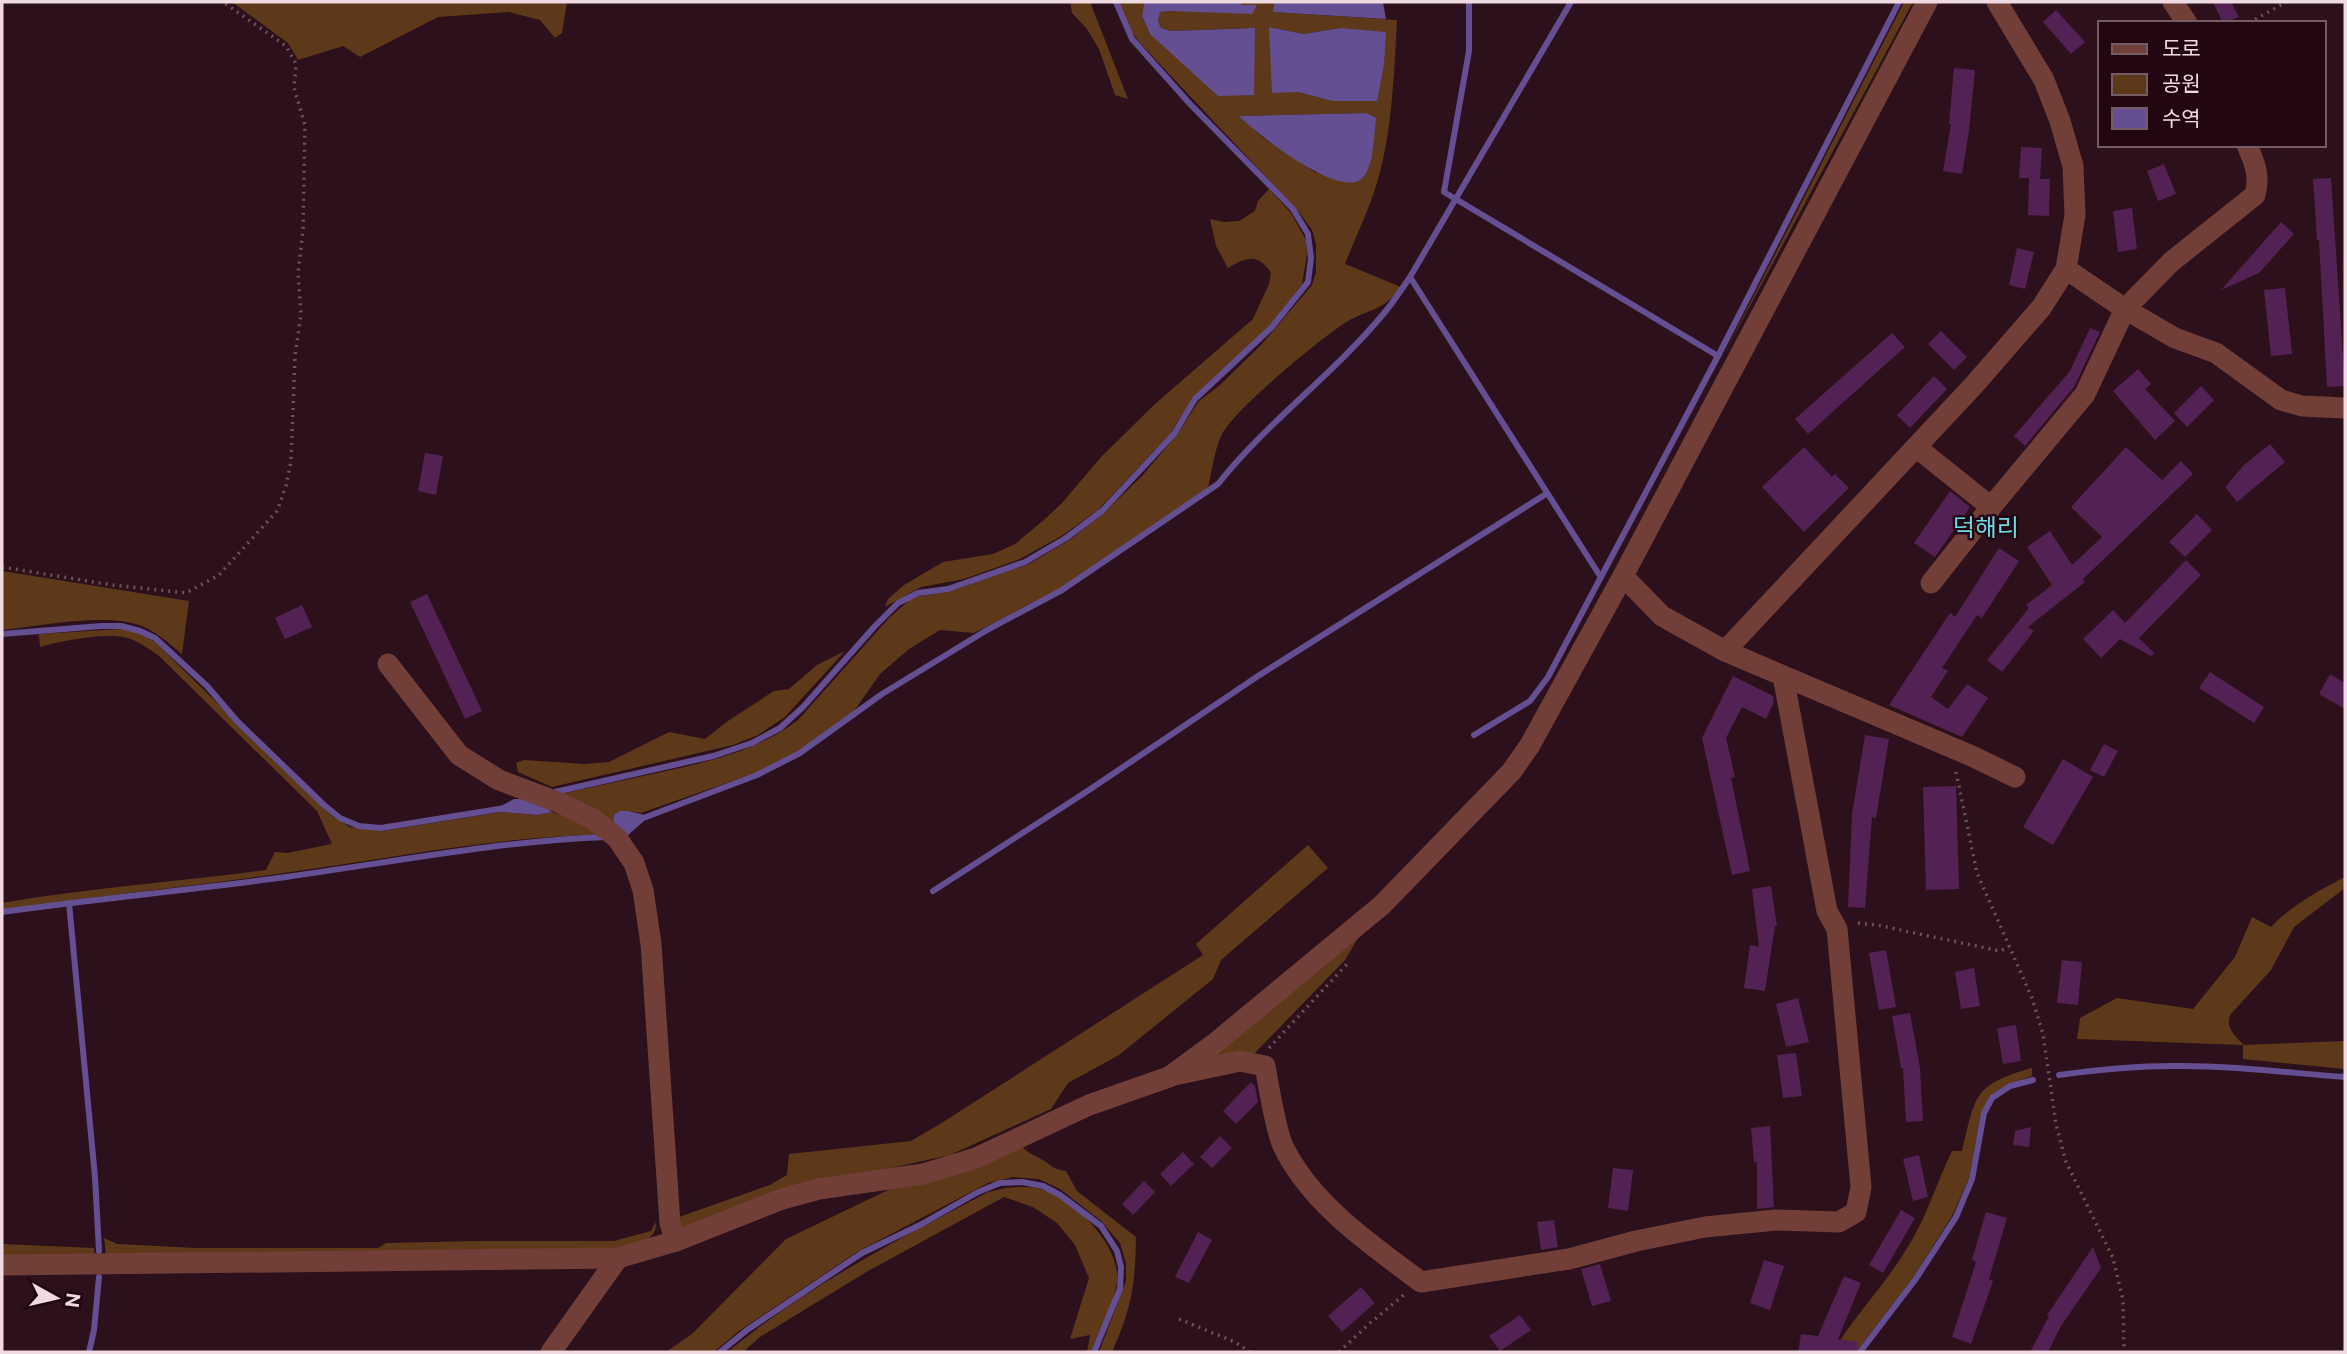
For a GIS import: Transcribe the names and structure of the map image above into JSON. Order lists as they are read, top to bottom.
{
  "districts": ["덕해리"],
  "legend": ["도로", "공원", "수역"],
  "north": "right"
}
